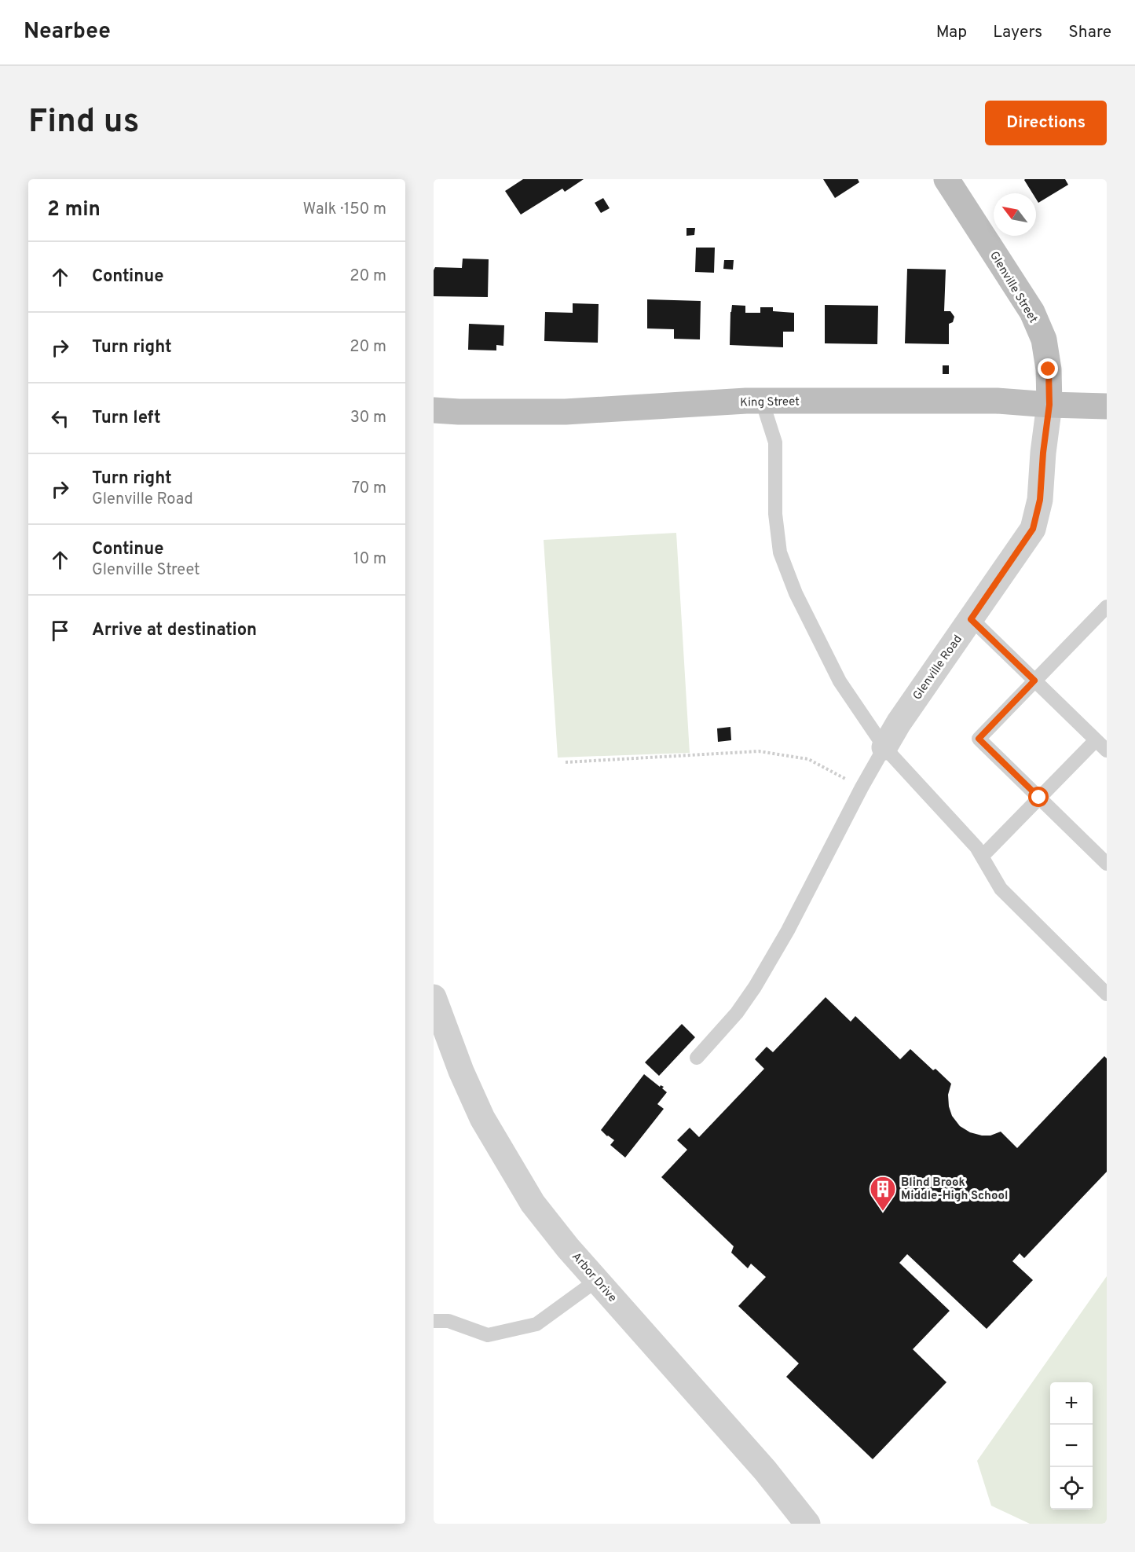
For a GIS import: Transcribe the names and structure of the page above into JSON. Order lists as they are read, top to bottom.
{
  "streets": {
    "main road": ["Glenville Street", "King Street"],
    "street": ["Glenville Road", "Arbor Drive"]
  },
  "crossings": [
    ["Glenville Street", "King Street"],
    ["Glenville Street", "Glenville Road"],
    ["King Street", "Glenville Road"]
  ],
  "places": {
    "building": ["Blind Brook Middle-High School"]
  },
  "north": "top left",
  "page": {
    "header": "Nearbee",
    "nav": ["Map", "Layers", "Share"],
    "buttons": "Directions",
    "title": "Find us",
    "heading": ["2 min", "Walk · 150 m"],
    "list": [
      ["Continue", "20 m"],
      ["Turn right", "20 m"],
      ["Turn left", "30 m"],
      ["Turn right", "Glenville Road", "70 m"],
      ["Continue", "Glenville Street", "10 m"],
      "Arrive at destination"
    ],
    "map_buttons": ["+", "−"]
  }
}
